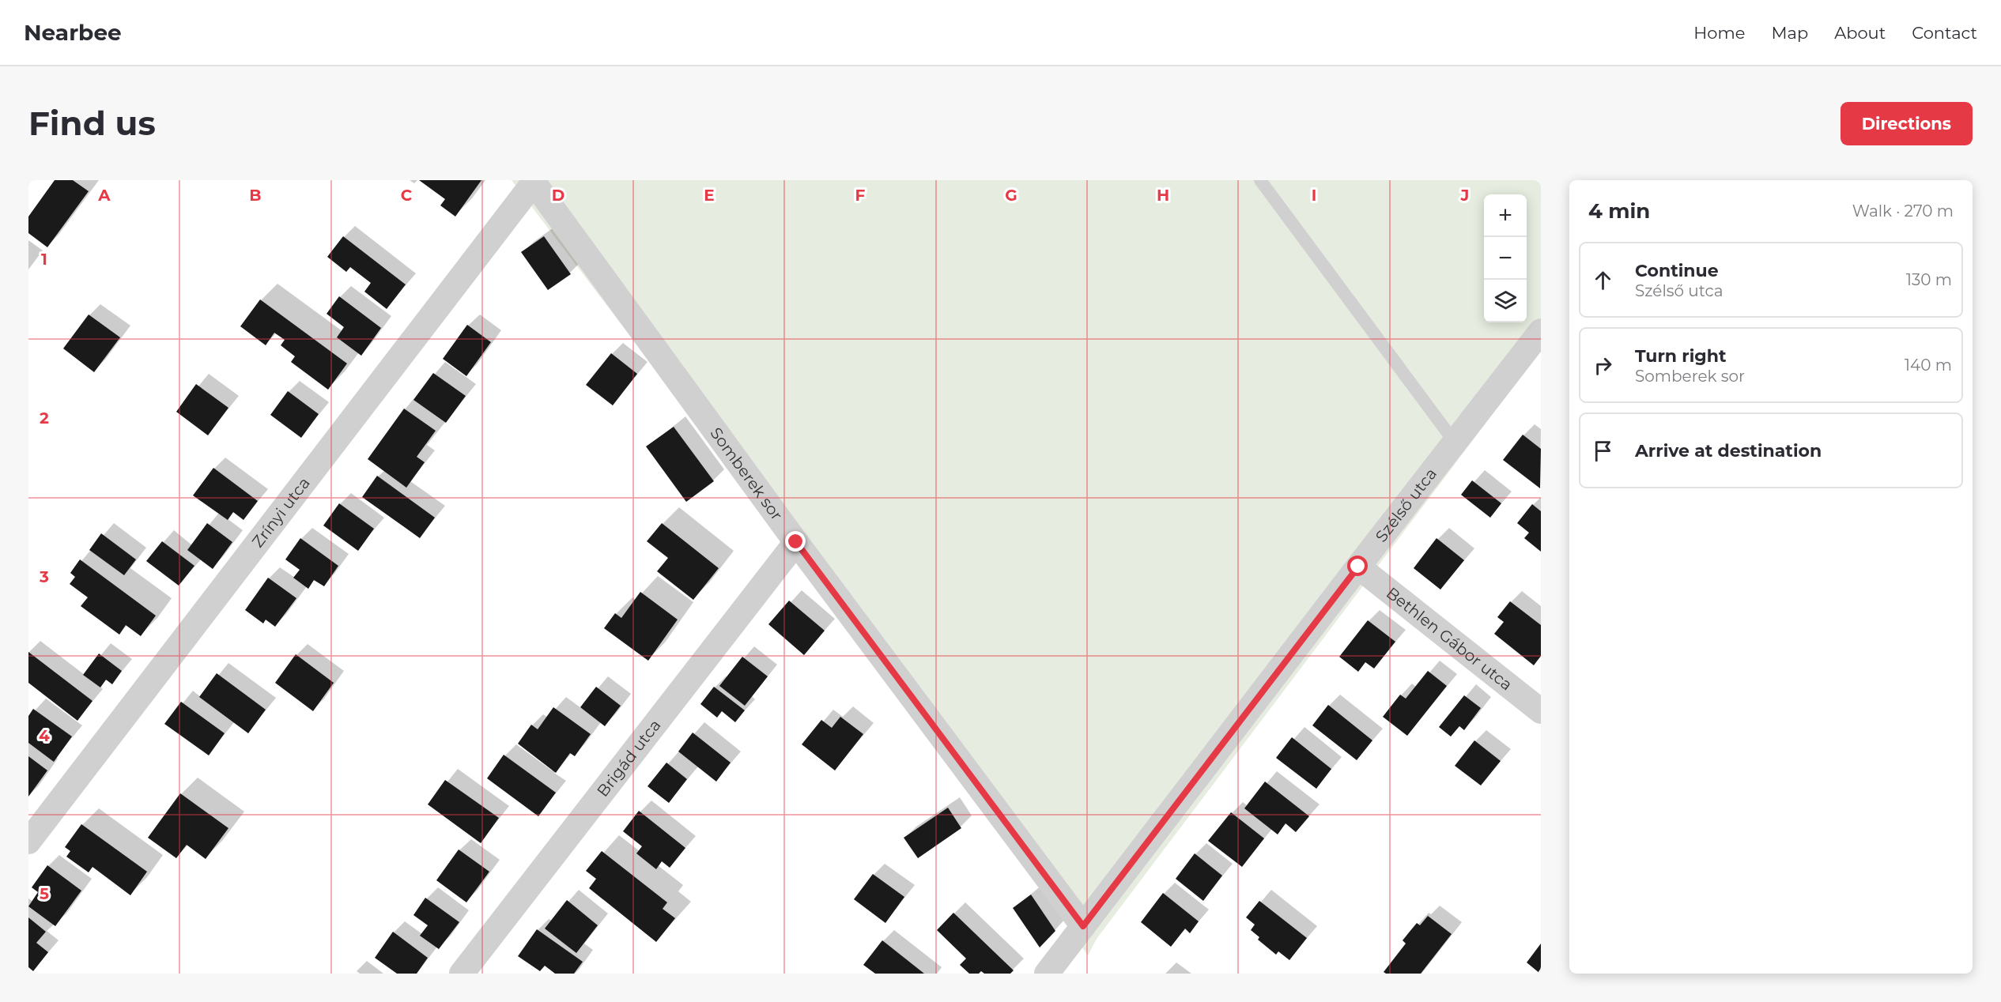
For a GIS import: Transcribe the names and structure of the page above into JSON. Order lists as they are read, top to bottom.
{
  "streets": {
    "street": [
      "Somberek sor",
      "Szélső utca",
      "Zrínyi utca",
      "Bethlen Gábor utca",
      "Brigád utca"
    ]
  },
  "crossings": [
    ["Somberek sor", "Szélső utca"],
    ["Somberek sor", "Zrínyi utca"],
    ["Somberek sor", "Brigád utca"],
    ["Szélső utca", "Bethlen Gábor utca"]
  ],
  "page": {
    "header": "Nearbee",
    "nav": [
      "Home",
      "Map",
      "About",
      "Contact"
    ],
    "buttons": "Directions",
    "title": "Find us",
    "heading": ["4 min", "Walk · 270 m"],
    "map_buttons": ["+", "−"],
    "list": [
      ["Continue", "Szélső utca", "130 m"],
      ["Turn right", "Somberek sor", "140 m"],
      "Arrive at destination"
    ]
  },
  "grid": {
    "columns": [
      "A",
      "B",
      "C",
      "D",
      "E",
      "F",
      "G",
      "H",
      "I",
      "J"
    ],
    "rows": [
      "1",
      "2",
      "3",
      "4",
      "5"
    ]
  }
}
